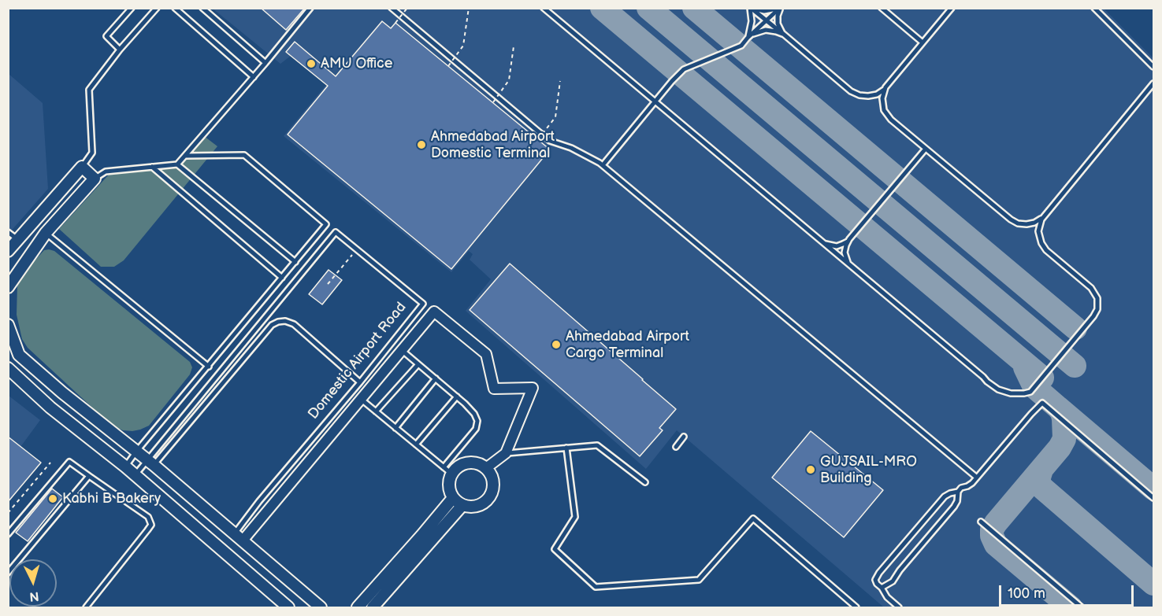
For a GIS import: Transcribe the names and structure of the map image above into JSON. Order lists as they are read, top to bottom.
{
  "streets": {
    "lane": ["Domestic Airport Road"]
  },
  "places": [
    "AMU Office",
    "Ahmedabad Airport Domestic Terminal",
    "Ahmedabad Airport Cargo Terminal",
    "GUJSAIL-MRO Building",
    "Kabhi B Bakery"
  ],
  "scale_bar": "100 m",
  "north": "bottom"
}
